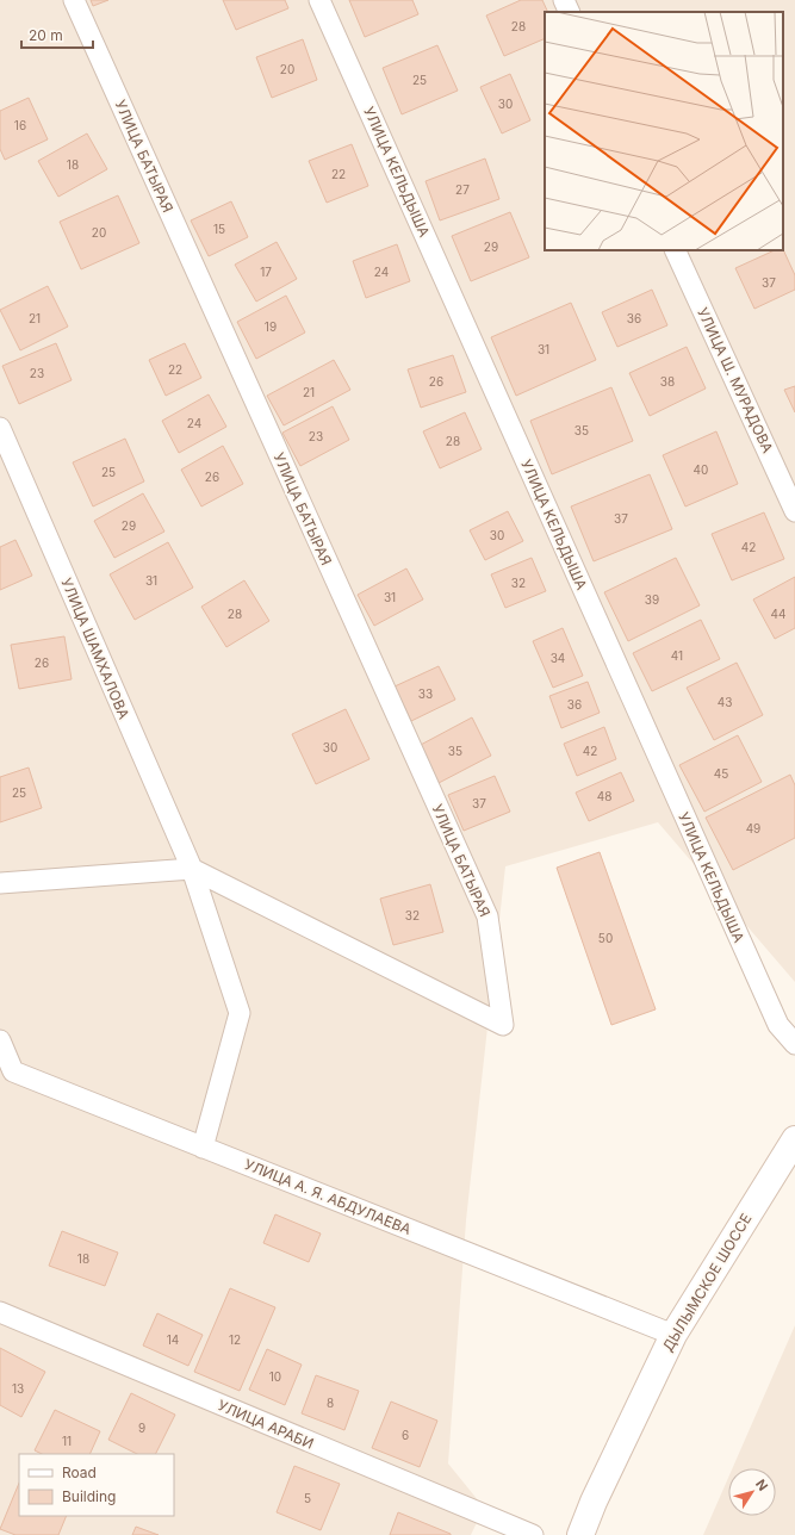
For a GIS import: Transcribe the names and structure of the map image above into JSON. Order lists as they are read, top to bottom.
{
  "streets": {
    "main road": ["ДЫЛЫМСКОЕ ШОССЕ"],
    "street": [
      "УЛИЦА БАТЫРАЯ",
      "УЛИЦА КЕЛЬДЫША",
      "УЛИЦА Ш. МУРАДОВА",
      "УЛИЦА ШАМХАЛОВА",
      "УЛИЦА А. Я. АБДУЛАЕВА",
      "УЛИЦА АРАБИ"
    ]
  },
  "crossings": [
    ["УЛИЦА БАТЫРАЯ", "УЛИЦА ШАМХАЛОВА"],
    ["УЛИЦА ШАМХАЛОВА", "УЛИЦА А. Я. АБДУЛАЕВА"],
    ["УЛИЦА А. Я. АБДУЛАЕВА", "ДЫЛЫМСКОЕ ШОССЕ"]
  ],
  "house_numbers": [
    "28",
    "20",
    "25",
    "30",
    "16",
    "18",
    "22",
    "27",
    "15",
    "20",
    "29",
    "17",
    "24",
    "37",
    "21",
    "36",
    "19",
    "31",
    "22",
    "23",
    "26",
    "38",
    "21",
    "24",
    "35",
    "23",
    "28",
    "40",
    "25",
    "26",
    "37",
    "29",
    "30",
    "42",
    "31",
    "32",
    "31",
    "39",
    "28",
    "44",
    "41",
    "34",
    "26",
    "33",
    "43",
    "36",
    "30",
    "35",
    "42",
    "45",
    "25",
    "48",
    "37",
    "49",
    "32",
    "50",
    "18",
    "14",
    "12",
    "10",
    "13",
    "8",
    "9",
    "6",
    "11",
    "5"
  ],
  "legend": ["Road", "Building"],
  "scale_bar": "20 m",
  "north": "top right"
}
